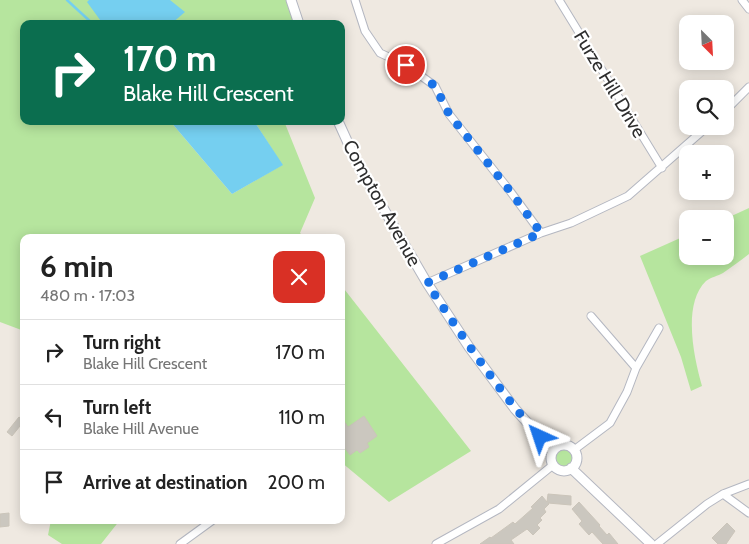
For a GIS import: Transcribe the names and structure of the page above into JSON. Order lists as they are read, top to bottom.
{
  "streets": {
    "street": ["Furze Hill Drive", "Compton Avenue"]
  },
  "north": "bottom right",
  "page": {
    "map_buttons": ["+", "−"],
    "turn": ["170 m", "Blake Hill Crescent"],
    "heading": ["6 min", "480 m · 17:03"],
    "list": [
      {
        "name": "Turn right",
        "note": "Blake Hill Crescent",
        "value": "170 m"
      },
      {
        "name": "Turn left",
        "note": "Blake Hill Avenue",
        "value": "110 m"
      },
      {
        "name": "Arrive at destination",
        "value": "200 m"
      }
    ]
  }
}
